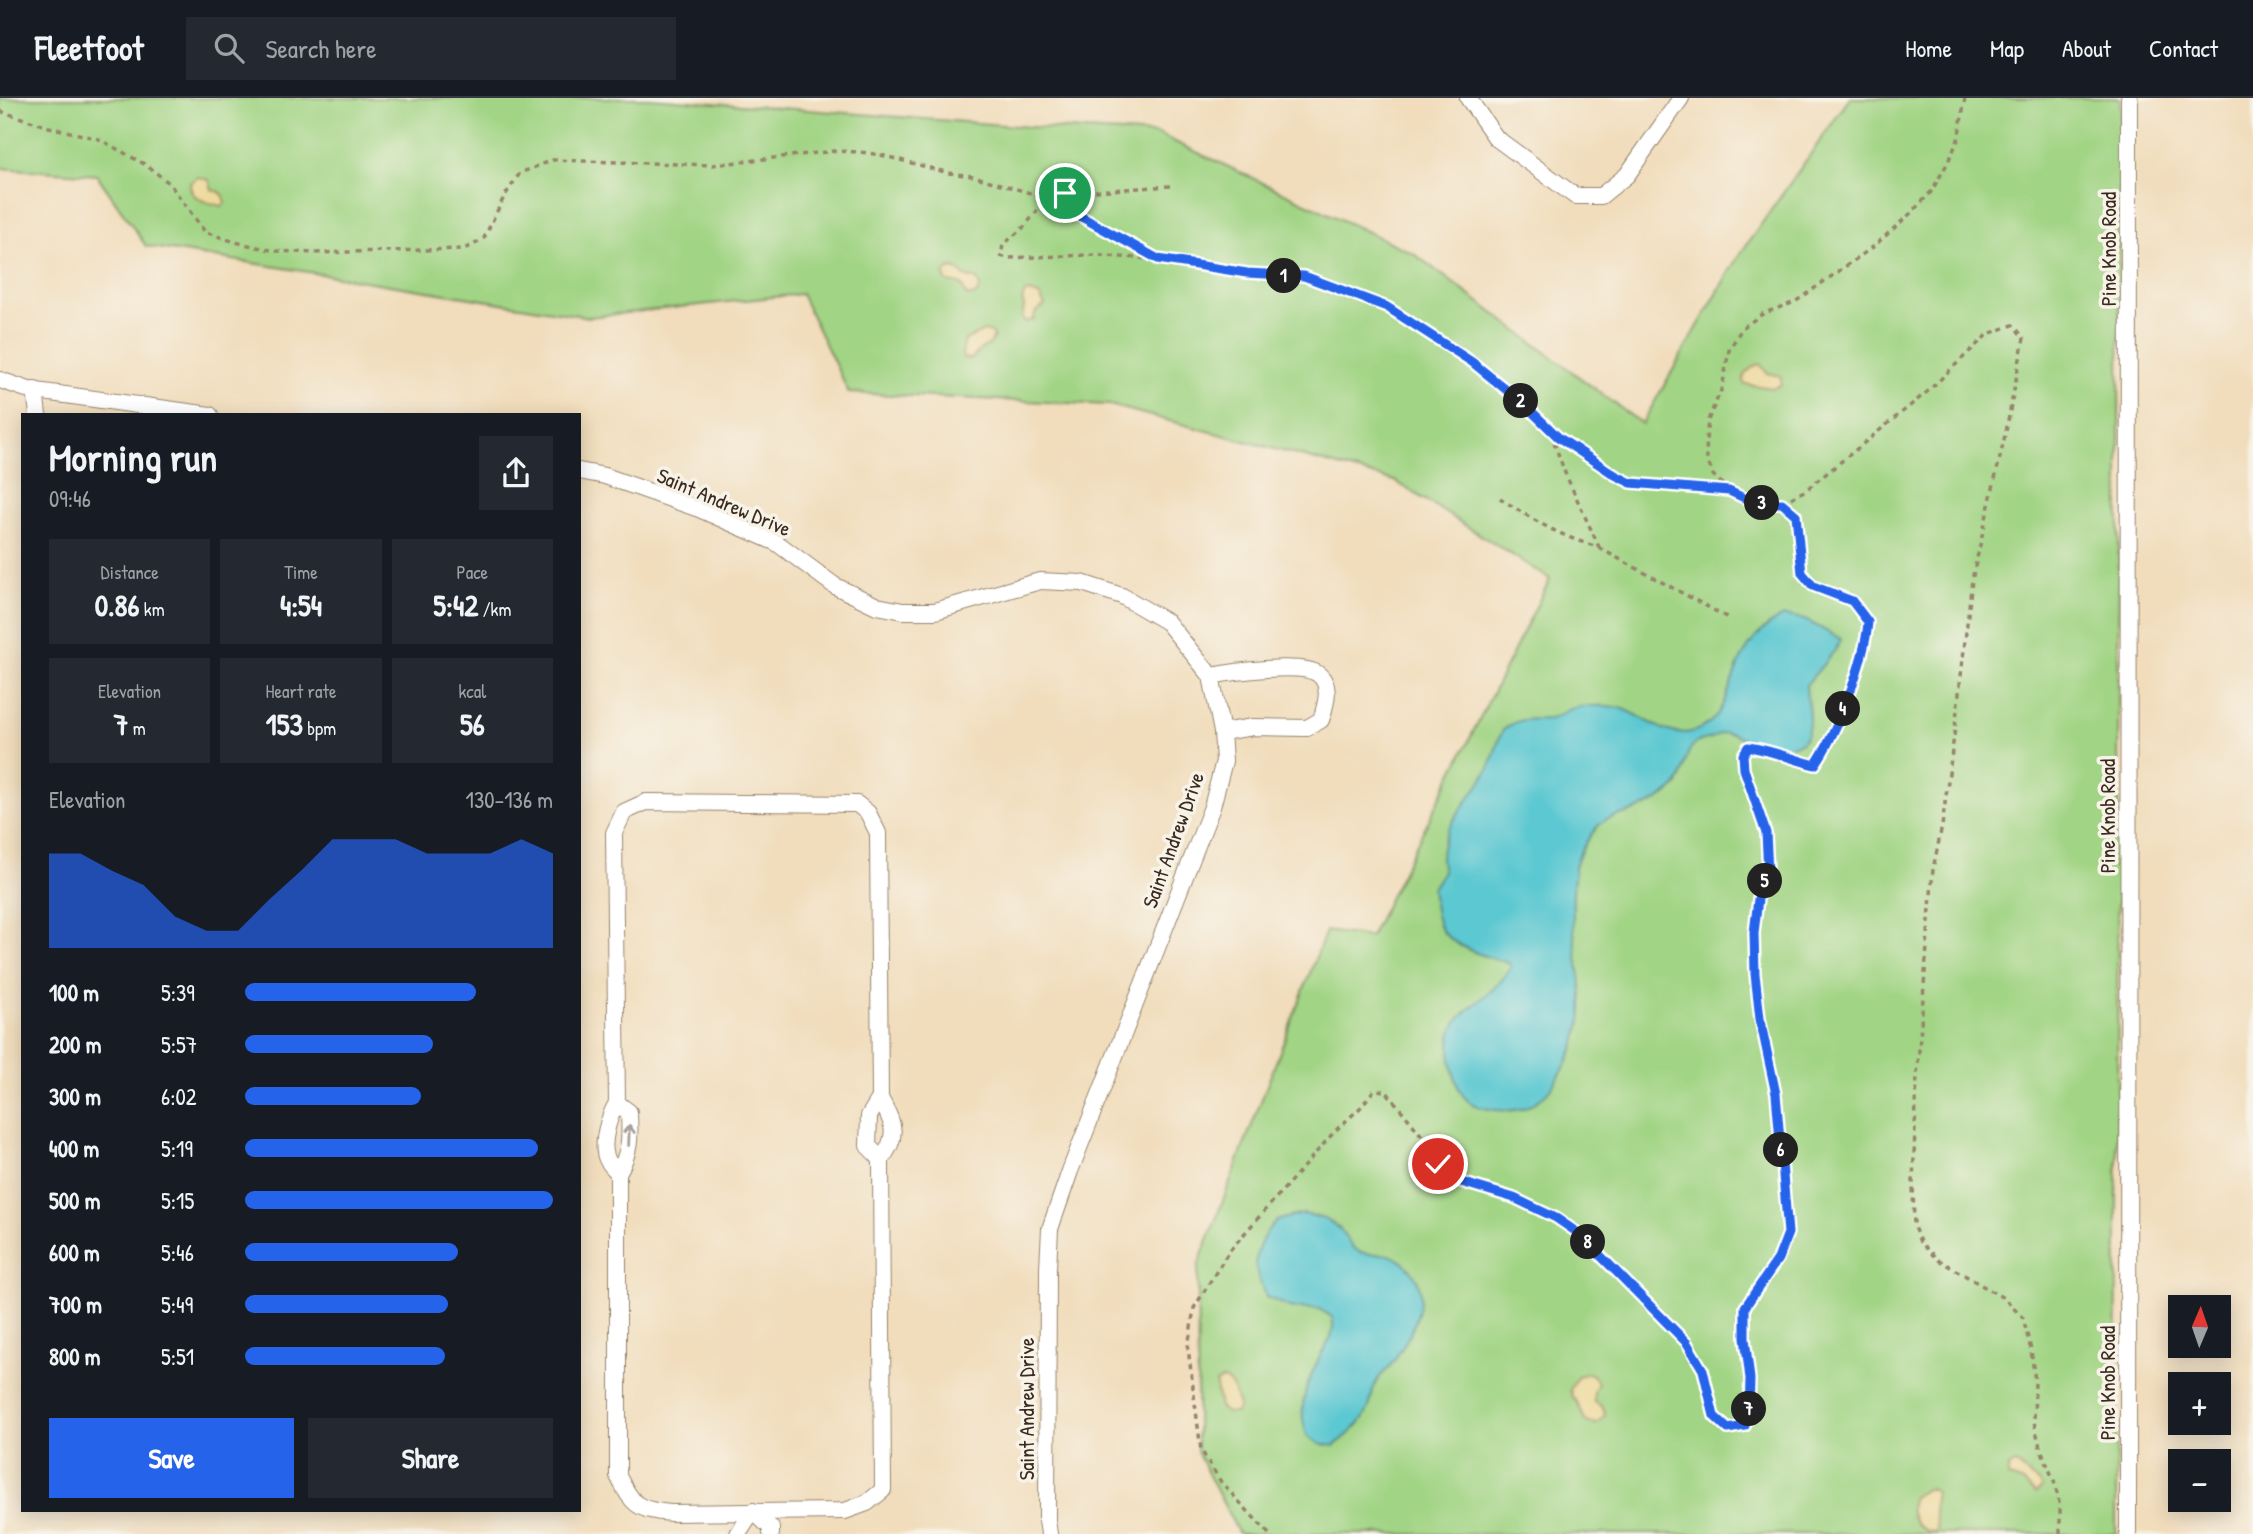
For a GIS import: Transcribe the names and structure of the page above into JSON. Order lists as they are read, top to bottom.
{
  "streets": {
    "street": ["Pine Knob Road", "Saint Andrew Drive"]
  },
  "north": "top",
  "page": {
    "header": "Fleetfoot",
    "search": "Search here",
    "nav": [
      "Home",
      "Map",
      "About",
      "Contact"
    ],
    "pins": [
      "1",
      "2",
      "3",
      "4",
      "5",
      "6",
      "8",
      "7"
    ],
    "heading": ["Morning run", "09:46"],
    "stats": [
      ["Distance", "0.86 km"],
      ["Time", "4:54"],
      ["Pace", "5:42 /km"],
      ["Elevation", "7 m"],
      ["Heart rate", "153 bpm"],
      ["kcal", "56"]
    ],
    "chart": ["Elevation", "130–136 m"],
    "list": [
      {
        "name": "100 m",
        "note": "5:39"
      },
      {
        "name": "200 m",
        "note": "5:57"
      },
      {
        "name": "300 m",
        "note": "6:02"
      },
      {
        "name": "400 m",
        "note": "5:19"
      },
      {
        "name": "500 m",
        "note": "5:15"
      },
      {
        "name": "600 m",
        "note": "5:46"
      },
      {
        "name": "700 m",
        "note": "5:49"
      },
      {
        "name": "800 m",
        "note": "5:51"
      }
    ],
    "map_buttons": ["+", "−"],
    "buttons": ["Save", "Share"]
  }
}
